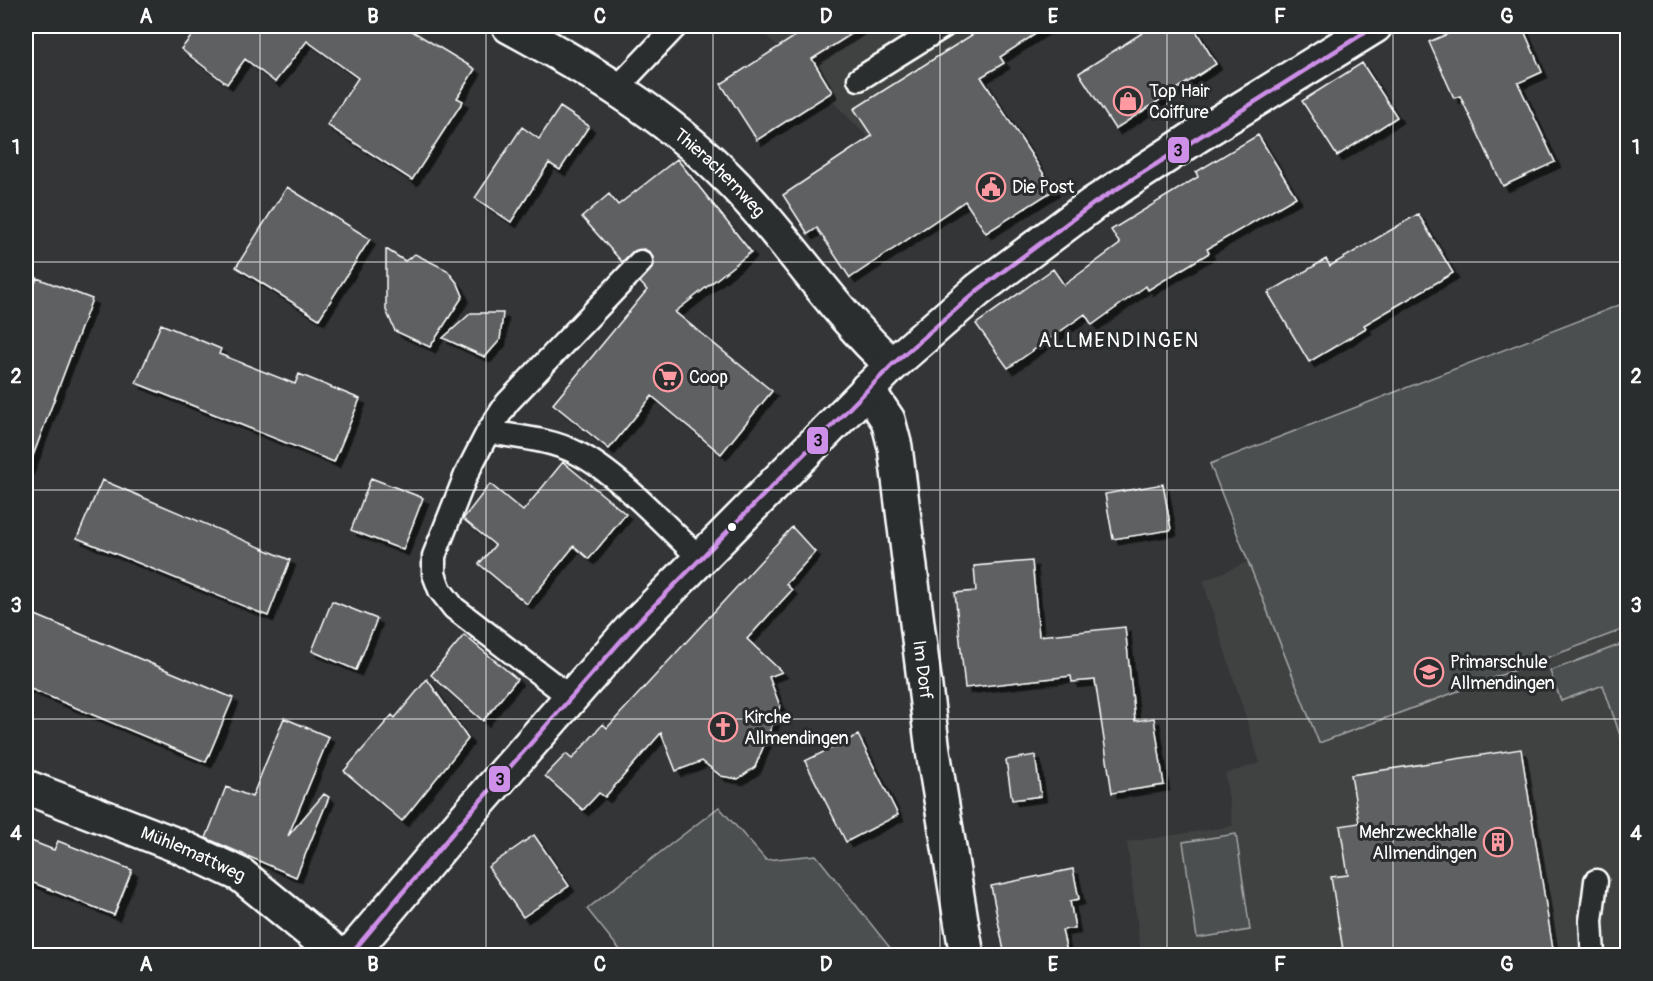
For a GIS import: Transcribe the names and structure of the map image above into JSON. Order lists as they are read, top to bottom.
{
  "streets": {
    "street": ["Thierachernweg", "Im Dorf", "Mühlemattweg"]
  },
  "districts": ["ALLMENDINGEN"],
  "places": {
    "shop": ["Top Hair Coiffure"],
    "public building": ["Die Post"],
    "supermarket": ["Coop"],
    "school or university": ["Primarschule Allmendingen"],
    "church": ["Kirche Allmendingen"],
    "building": ["Mehrzweckhalle Allmendingen"]
  },
  "lines": ["transit line 3"],
  "grid": {
    "columns": [
      "A",
      "B",
      "C",
      "D",
      "E",
      "F",
      "G"
    ],
    "rows": [
      "1",
      "2",
      "3",
      "4"
    ]
  }
}
